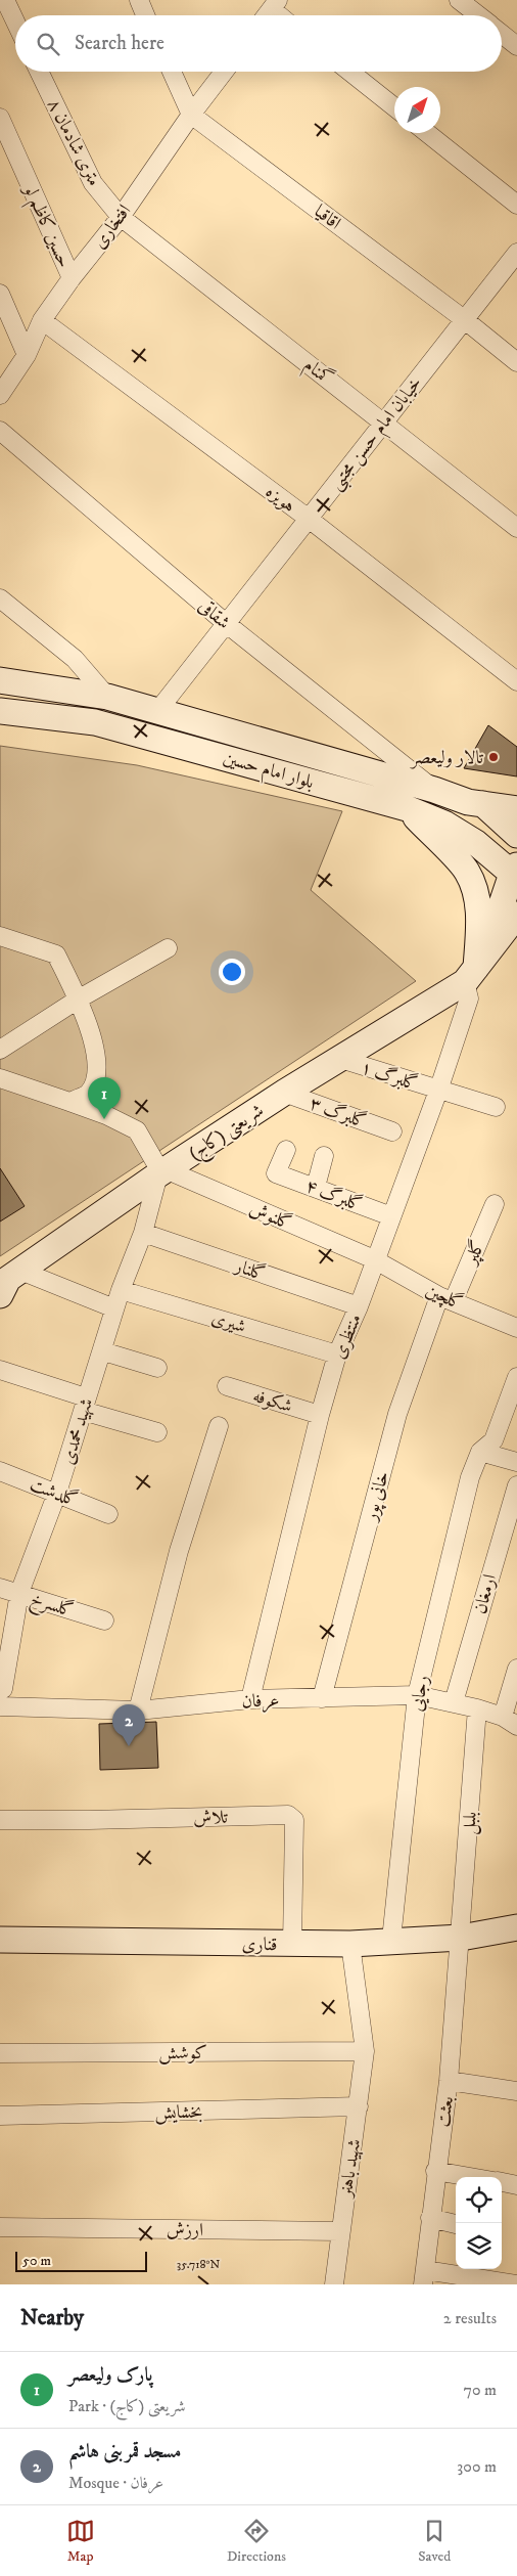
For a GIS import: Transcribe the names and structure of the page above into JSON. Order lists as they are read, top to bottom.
{
  "streets": {
    "main road": ["بلوار امام حسین", "شریعتی (کاج)", "قناری"],
    "street": [
      "۸ متری شادمان",
      "اقاقیا",
      "حسین کاظم لو",
      "افتخاری",
      "گمنام",
      "خیابان امام حسن مجتبی",
      "هویزه",
      "شقاقی",
      "گلبرگ ۱",
      "گلبرگ ۳",
      "گلبرگ ۴",
      "گلنوش",
      "گلپر",
      "گلنار",
      "گلچین",
      "شیری",
      "منتظری",
      "شکوفه",
      "شهید محمدی",
      "گلدشت",
      "خانی پور",
      "ارمغان",
      "گلسرخ",
      "رجایی",
      "عرفان",
      "تلاش",
      "بلبل",
      "کوشش",
      "بخشایش",
      "بعثت",
      "شهید باهنر",
      "ارزش"
    ]
  },
  "crossings": [
    ["۸ متری شادمان", "افتخاری"],
    ["۸ متری شادمان", "گمنام"],
    ["اقاقیا", "افتخاری"],
    ["اقاقیا", "خیابان امام حسن مجتبی"],
    ["حسین کاظم لو", "افتخاری"],
    ["افتخاری", "گمنام"],
    ["افتخاری", "هویزه"],
    ["گمنام", "خیابان امام حسن مجتبی"],
    ["خیابان امام حسن مجتبی", "هویزه"],
    ["خیابان امام حسن مجتبی", "شقاقی"],
    ["خیابان امام حسن مجتبی", "بلوار امام حسین"],
    ["شقاقی", "بلوار امام حسین"],
    ["گلبرگ ۱", "شریعتی (کاج)"],
    ["گلبرگ ۱", "منتظری"],
    ["گلبرگ ۳", "شریعتی (کاج)"],
    ["شریعتی (کاج)", "گلنوش"],
    ["شریعتی (کاج)", "منتظری"],
    ["شریعتی (کاج)", "شهید محمدی"],
    ["گلبرگ ۴", "منتظری"],
    ["گلنوش", "گلچین"],
    ["گلنوش", "منتظری"],
    ["گلنوش", "شهید محمدی"],
    ["گلپر", "گلچین"],
    ["گلپر", "خانی پور"],
    ["گلنار", "منتظری"],
    ["گلنار", "شهید محمدی"],
    ["گلچین", "منتظری"],
    ["گلچین", "خانی پور"],
    ["شیری", "منتظری"],
    ["شیری", "شهید محمدی"],
    ["منتظری", "شکوفه"],
    ["منتظری", "عرفان"],
    ["شهید محمدی", "گلدشت"],
    ["شهید محمدی", "گلسرخ"],
    ["شهید محمدی", "عرفان"],
    ["خانی پور", "عرفان"],
    ["ارمغان", "عرفان"],
    ["رجایی", "عرفان"],
    ["رجایی", "قناری"],
    ["عرفان", "بلبل"],
    ["تلاش", "قناری"],
    ["بلبل", "قناری"],
    ["بلبل", "بعثت"],
    ["قناری", "بعثت"],
    ["قناری", "شهید باهنر"],
    ["کوشش", "شهید باهنر"],
    ["بخشایش", "شهید باهنر"],
    ["شهید باهنر", "ارزش"]
  ],
  "places": ["تالار ولیعصر"],
  "scale_bar": "50 m",
  "north": "top right",
  "page": {
    "search": "Search here",
    "pins": ["1", "2"],
    "scale": "50 m",
    "heading": ["Nearby", "2 results"],
    "list": [
      {
        "mark": "1",
        "name": "پارک ولیعصر",
        "note": "Park · شریعتی (کاج)",
        "value": "70 m"
      },
      {
        "mark": "2",
        "name": "مسجد قمربنی هاشم",
        "note": "Mosque · عرفان",
        "value": "300 m"
      }
    ],
    "nav": ["Map", "Directions", "Saved"]
  },
  "coordinates": ["35.718°N"]
}
